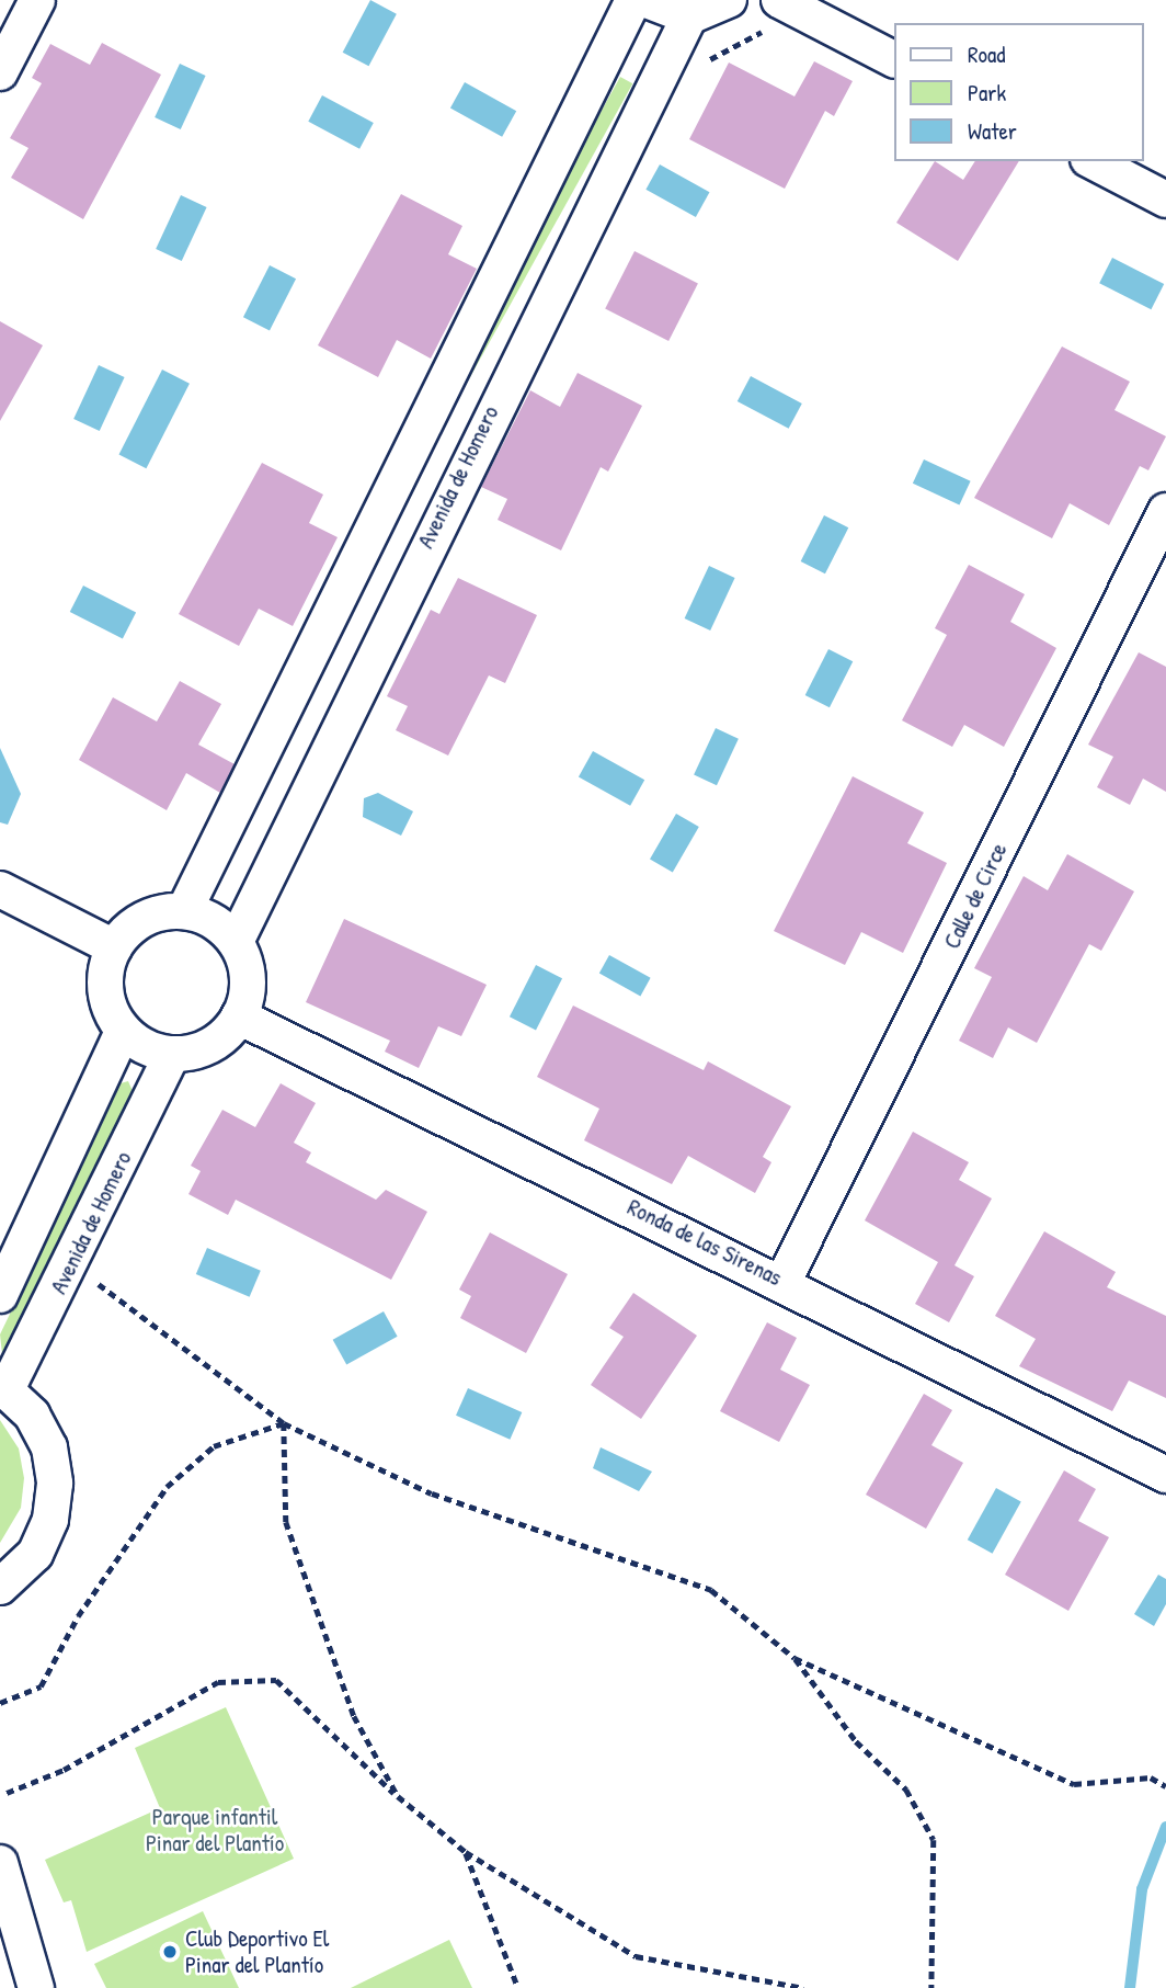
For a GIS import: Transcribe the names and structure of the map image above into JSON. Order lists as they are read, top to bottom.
{
  "streets": {
    "street": ["Avenida de Homero", "Calle de Circe", "Ronda de las Sirenas"]
  },
  "crossings": [
    ["Avenida de Homero", "Ronda de las Sirenas"],
    ["Calle de Circe", "Ronda de las Sirenas"]
  ],
  "parks": ["Parque infantil Pinar del Plantío"],
  "places": ["Club Deportivo El Pinar del Plantío"],
  "legend": ["Road", "Park", "Water"]
}
